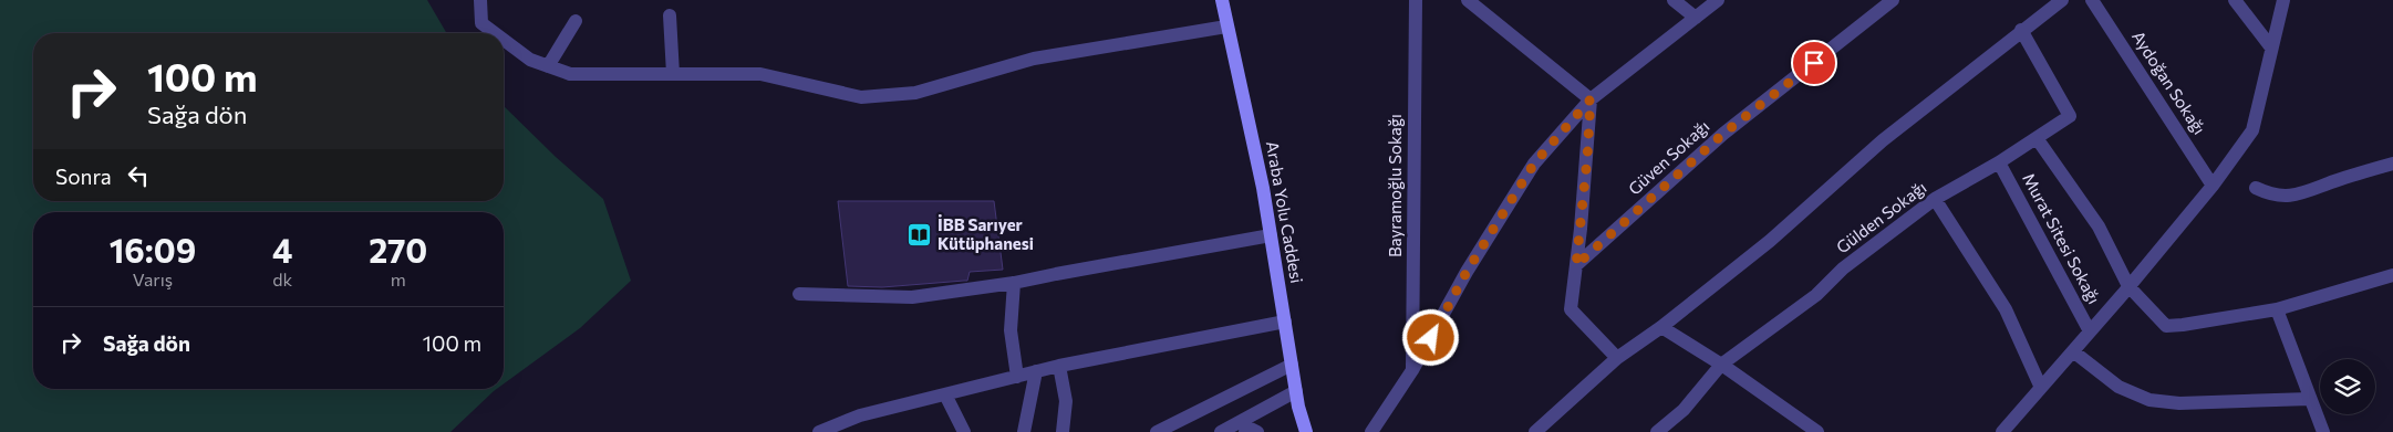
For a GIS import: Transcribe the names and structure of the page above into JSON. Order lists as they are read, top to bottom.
{
  "streets": {
    "street": [
      "Aydoğan Sokağı",
      "Güven Sokağı",
      "Bayramoğlu Sokağı",
      "Araba Yolu Caddesi",
      "Gülden Sokağı",
      "Murat Sitesi Sokağı"
    ]
  },
  "crossings": [
    ["Gülden Sokağı", "Murat Sitesi Sokağı"]
  ],
  "places": {
    "library": ["İBB Sarıyer Kütüphanesi"]
  },
  "page": {
    "turn": ["100 m", "Sağa dön"],
    "then": "Sonra",
    "eta": [
      "16:09",
      "Varış",
      "4",
      "dk",
      "270",
      "m"
    ],
    "list": [
      {
        "name": "Sağa dön",
        "value": "100 m"
      }
    ]
  }
}
